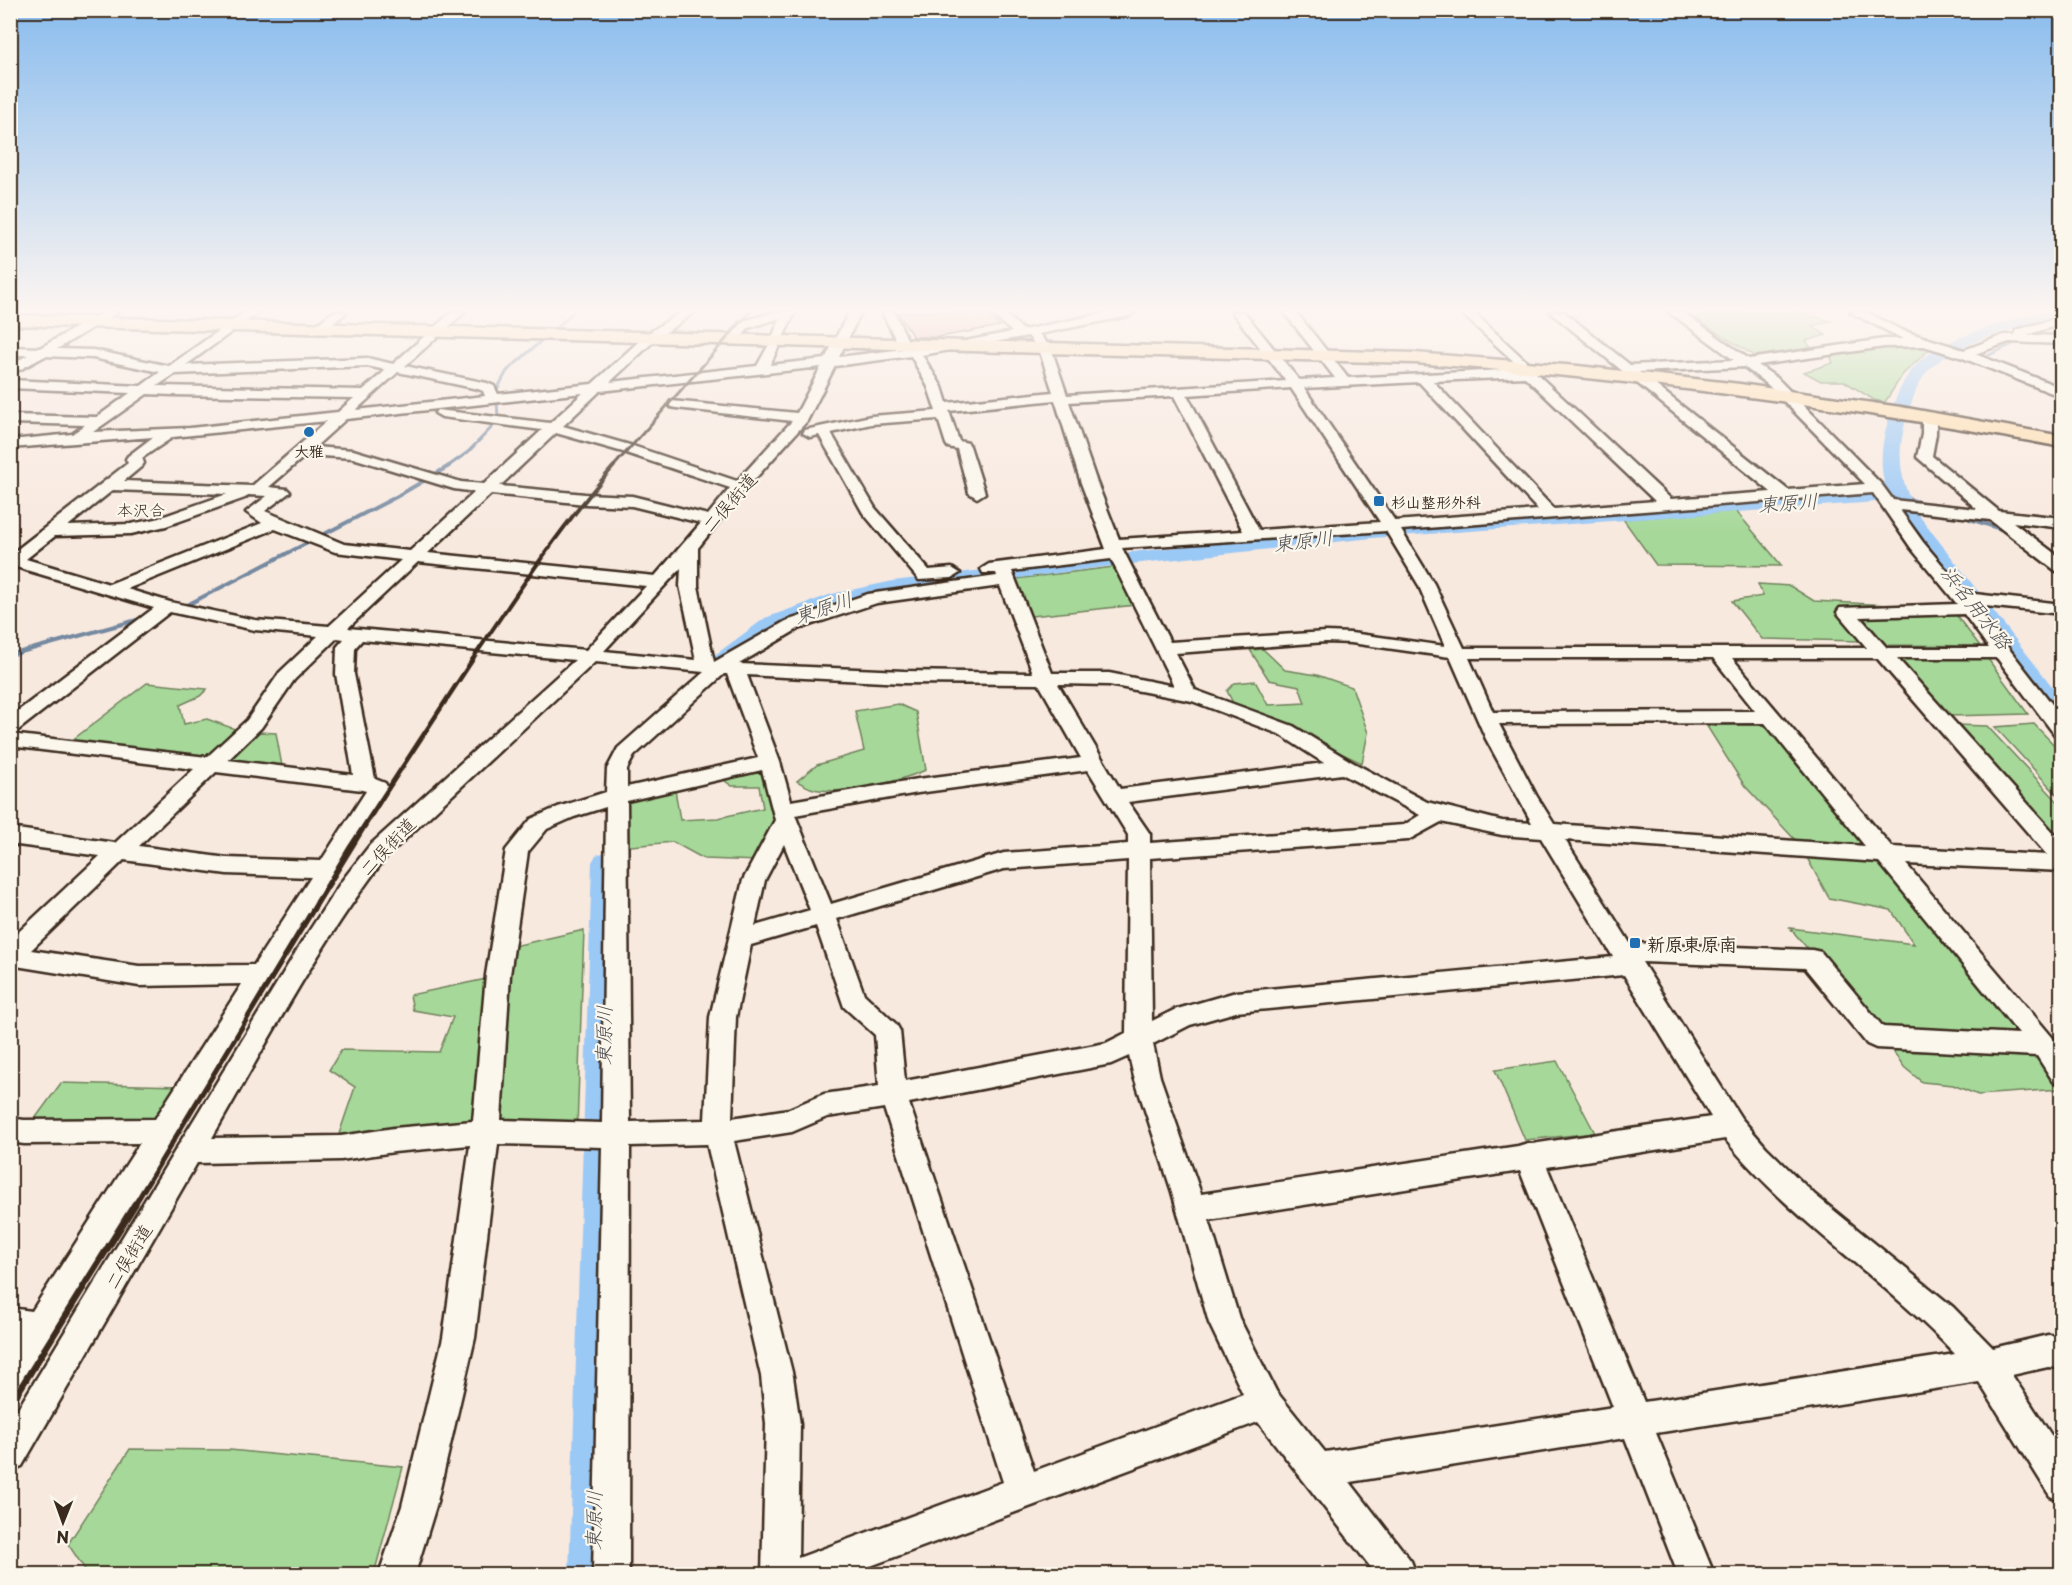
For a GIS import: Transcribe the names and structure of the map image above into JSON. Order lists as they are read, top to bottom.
{
  "streets": {
    "street": ["二俣街道"]
  },
  "districts": ["本沢合"],
  "water": ["東原川", "浜名用水路"],
  "places": {
    "other": ["大雅"],
    "transit": ["杉山整形外科", "新原東原南"]
  },
  "north": "bottom"
}
